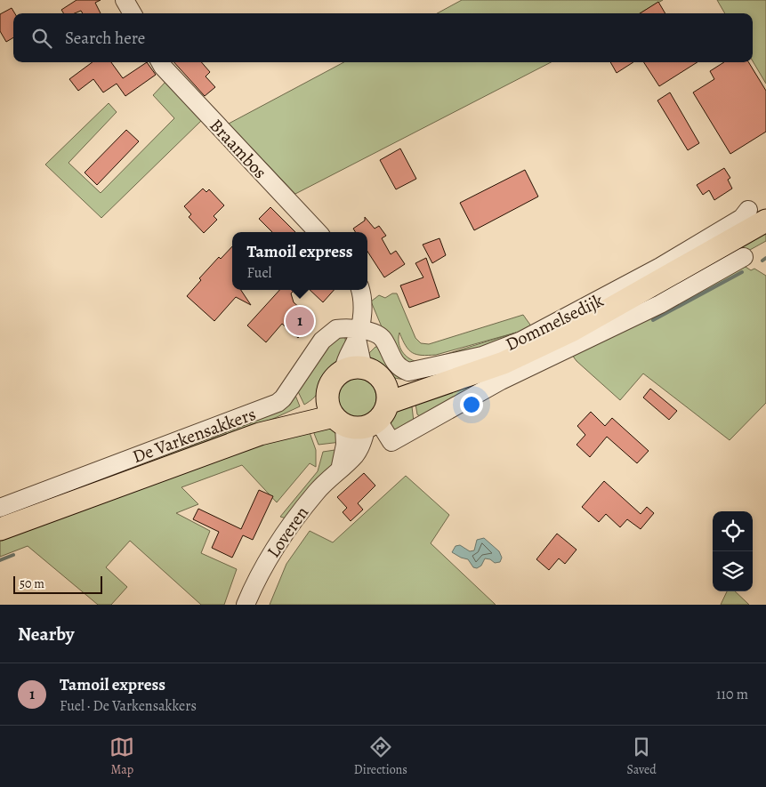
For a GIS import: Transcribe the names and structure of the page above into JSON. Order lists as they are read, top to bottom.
{
  "streets": {
    "main road": ["Dommelsedijk"],
    "street": ["Braambos", "De Varkensakkers", "Loveren"]
  },
  "crossings": [
    ["Dommelsedijk", "De Varkensakkers"],
    ["Dommelsedijk", "Loveren"]
  ],
  "scale_bar": "50 m",
  "page": {
    "search": "Search here",
    "popup": ["Tamoil express", "Fuel"],
    "pins": "1",
    "scale": "50 m",
    "heading": "Nearby",
    "list": [
      {
        "mark": "1",
        "name": "Tamoil express",
        "note": "Fuel · De Varkensakkers",
        "value": "110 m"
      }
    ],
    "nav": ["Map", "Directions", "Saved"]
  }
}
